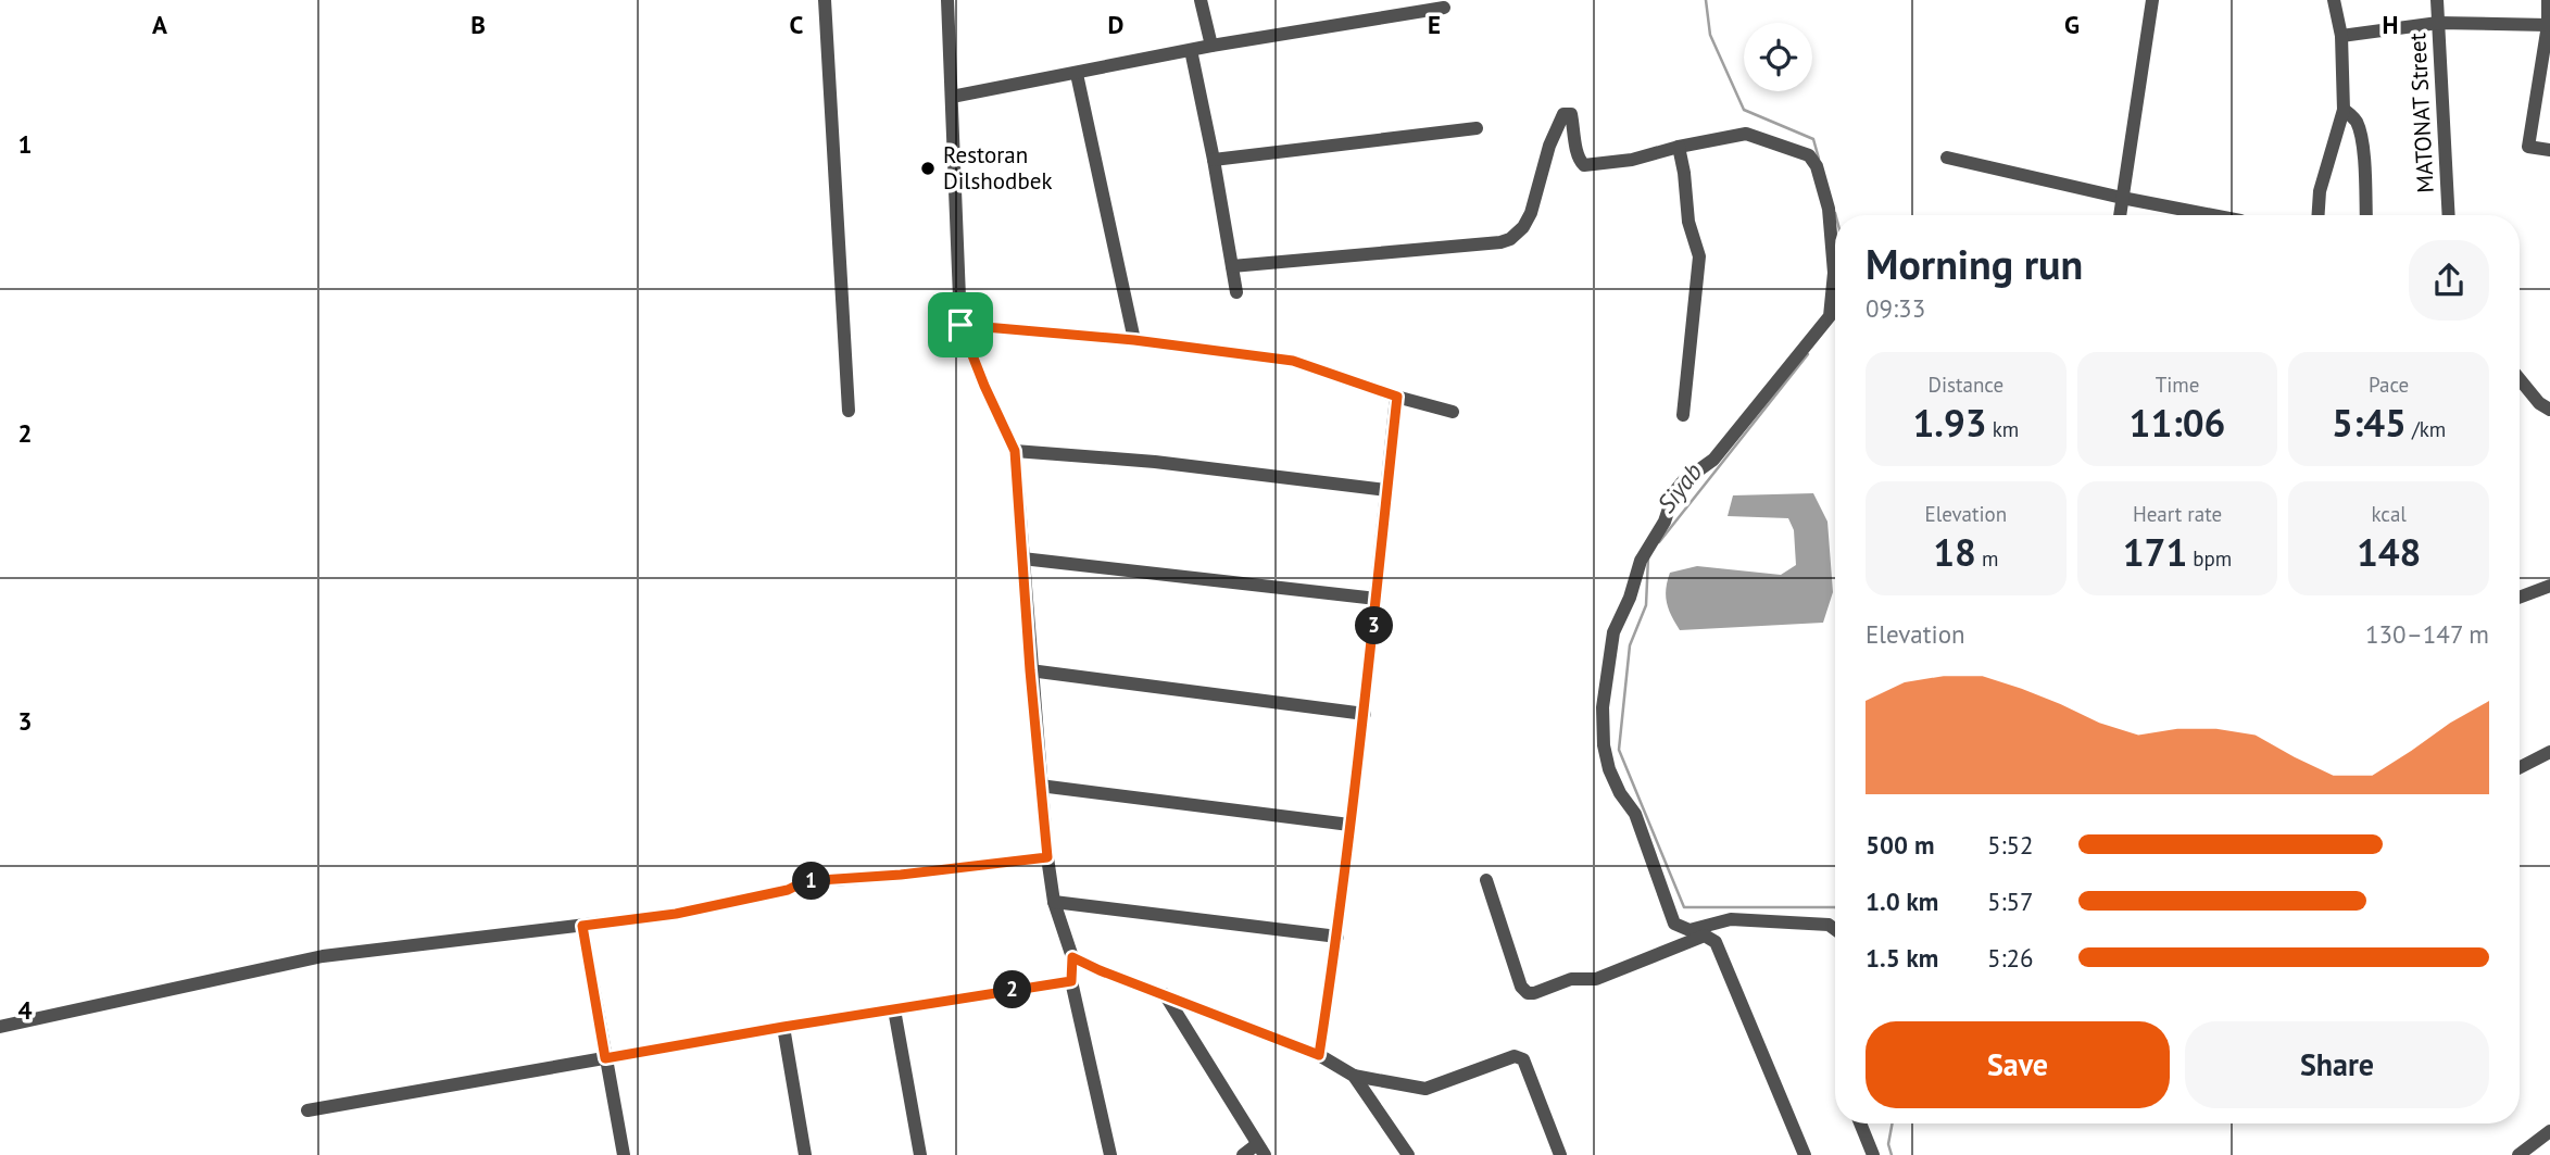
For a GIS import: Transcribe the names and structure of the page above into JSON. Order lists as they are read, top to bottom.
{
  "streets": {
    "street": ["MATONAT Street"]
  },
  "water": ["Siyab"],
  "places": ["Restoran Dilshodbek"],
  "page": {
    "heading": ["Morning run", "09:33"],
    "stats": [
      ["Distance", "1.93 km"],
      ["Time", "11:06"],
      ["Pace", "5:45 /km"],
      ["Elevation", "18 m"],
      ["Heart rate", "171 bpm"],
      ["kcal", "148"]
    ],
    "chart": ["Elevation", "130–147 m"],
    "pins": ["3", "1", "2"],
    "list": [
      {
        "name": "500 m",
        "note": "5:52"
      },
      {
        "name": "1.0 km",
        "note": "5:57"
      },
      {
        "name": "1.5 km",
        "note": "5:26"
      }
    ],
    "buttons": ["Save", "Share"]
  },
  "grid": {
    "columns": [
      "A",
      "B",
      "C",
      "D",
      "E",
      "G",
      "H"
    ],
    "rows": [
      "1",
      "2",
      "3",
      "4"
    ]
  }
}
